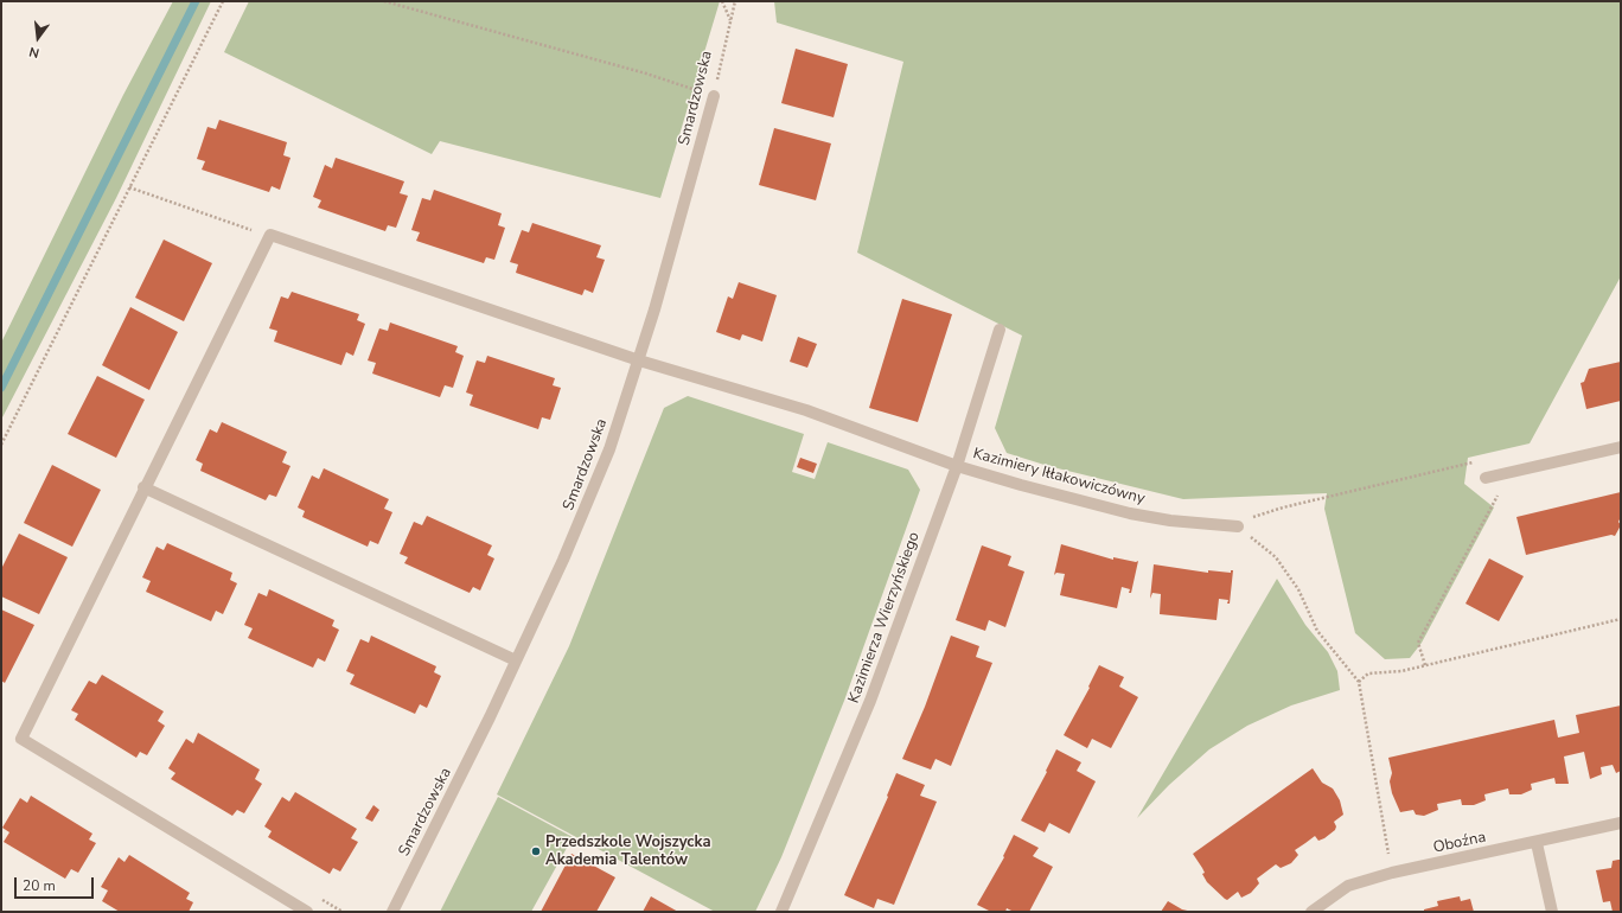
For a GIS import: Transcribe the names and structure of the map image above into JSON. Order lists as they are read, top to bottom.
{
  "streets": {
    "street": [
      "Smardzowska",
      "Kazimiery Iłłakowiczówny",
      "Kazimierza Wierzyńskiego",
      "Oboźna"
    ]
  },
  "crossings": [
    ["Smardzowska", "Kazimiery Iłłakowiczówny"],
    ["Kazimiery Iłłakowiczówny", "Kazimierza Wierzyńskiego"]
  ],
  "places": ["Przedszkole Wojszycka Akademia Talentów"],
  "scale_bar": "20 m",
  "north": "bottom"
}
